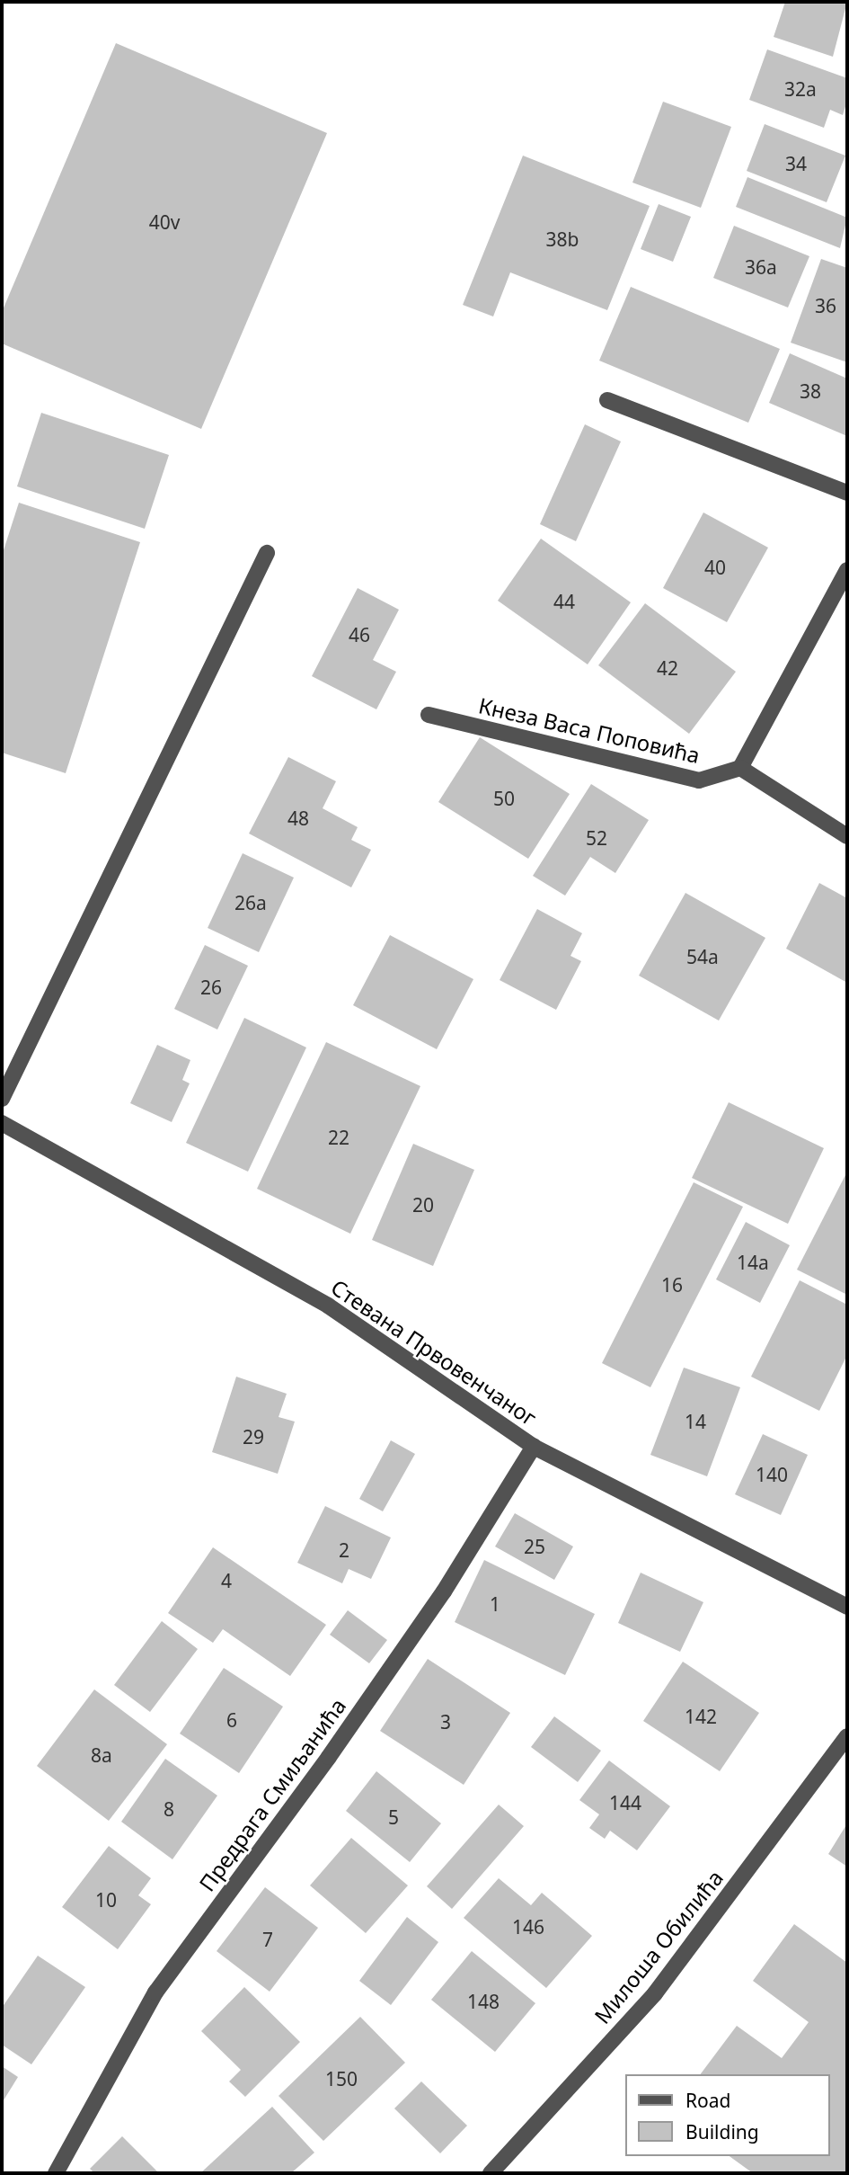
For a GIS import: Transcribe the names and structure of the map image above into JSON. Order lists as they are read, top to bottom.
{
  "streets": {
    "street": [
      "Кнеза Васа Поповића",
      "Стевана Првовенчаног",
      "Предрага Смиљанића",
      "Милоша Обилића"
    ]
  },
  "crossings": [
    ["Стевана Првовенчаног", "Предрага Смиљанића"]
  ],
  "house_numbers": [
    "32a",
    "34",
    "40v",
    "38b",
    "36a",
    "36",
    "38",
    "40",
    "44",
    "46",
    "42",
    "50",
    "48",
    "52",
    "26a",
    "54a",
    "26",
    "22",
    "20",
    "14a",
    "16",
    "14",
    "29",
    "140",
    "25",
    "2",
    "4",
    "1",
    "142",
    "6",
    "3",
    "8a",
    "144",
    "8",
    "5",
    "10",
    "146",
    "7",
    "148",
    "150"
  ],
  "legend": ["Road", "Building"]
}
